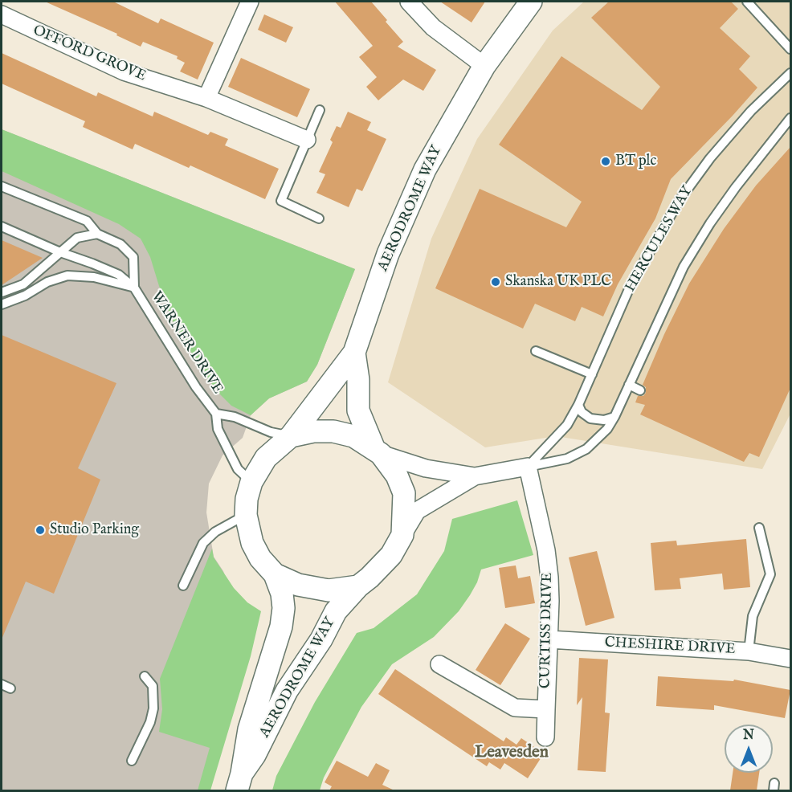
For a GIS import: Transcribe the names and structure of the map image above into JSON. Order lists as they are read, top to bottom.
{
  "streets": {
    "street": [
      "OFFORD GROVE",
      "AERODROME WAY",
      "CURTISS DRIVE",
      "CHESHIRE DRIVE"
    ],
    "lane": ["HERCULES WAY", "WARNER DRIVE"]
  },
  "crossings": [
    ["AERODROME WAY", "WARNER DRIVE"],
    ["HERCULES WAY", "CURTISS DRIVE"],
    ["CURTISS DRIVE", "CHESHIRE DRIVE"]
  ],
  "districts": ["Leavesden"],
  "places": ["BT plc", "Skanska UK PLC", "Studio Parking"],
  "north": "top"
}
